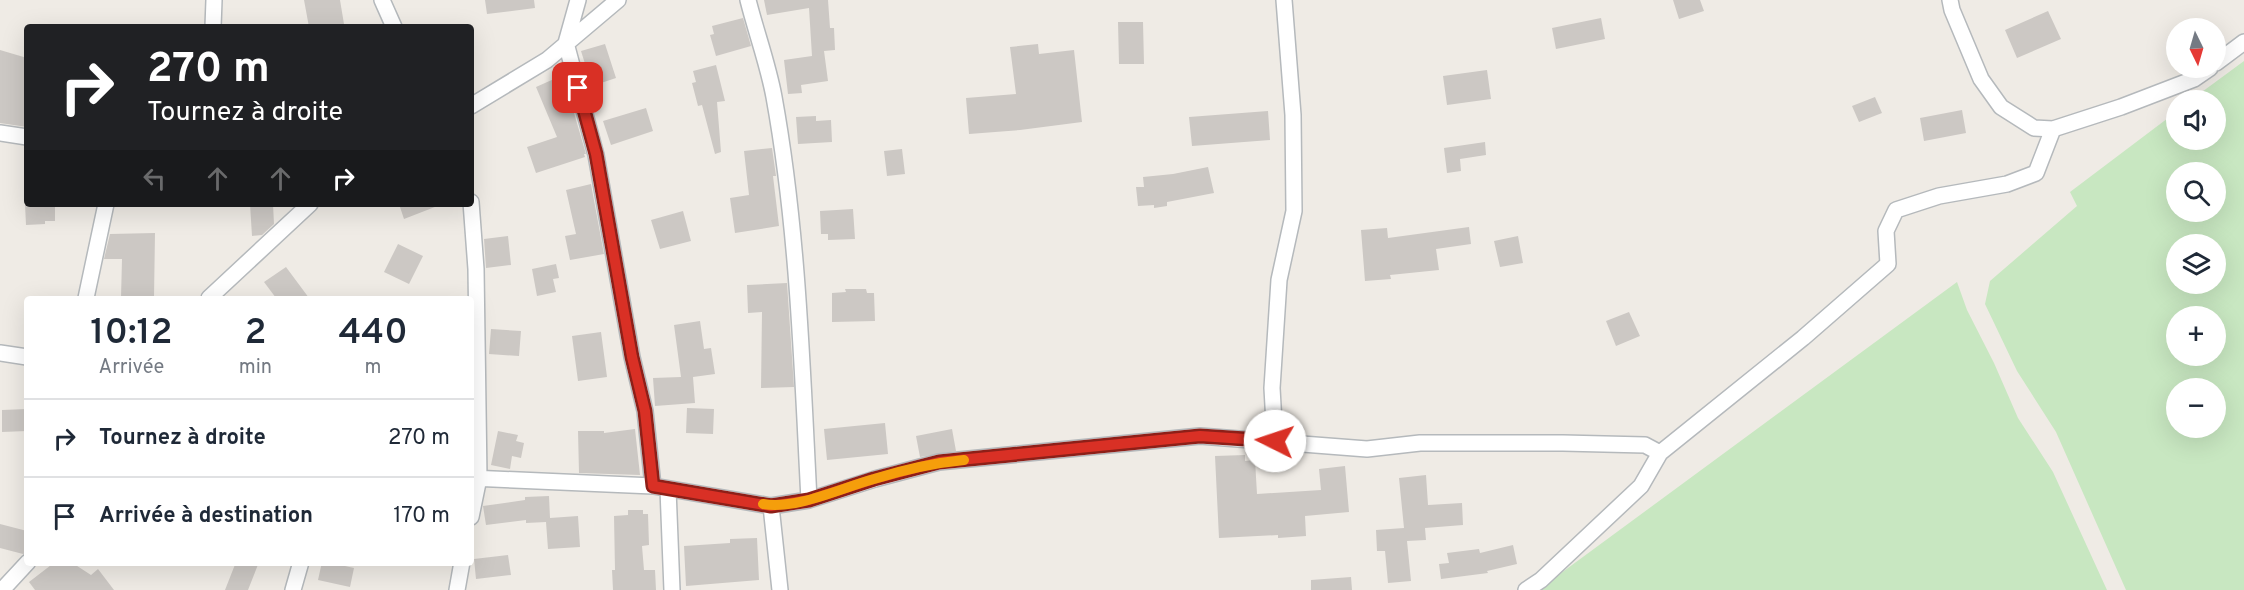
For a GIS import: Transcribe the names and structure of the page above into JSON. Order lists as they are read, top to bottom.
{
  "north": "bottom",
  "page": {
    "map_buttons": ["+", "−"],
    "turn": ["270 m", "Tournez à droite"],
    "eta": [
      "10:12",
      "Arrivée",
      "2",
      "min",
      "440",
      "m"
    ],
    "list": [
      {
        "name": "Tournez à droite",
        "value": "270 m"
      },
      {
        "name": "Arrivée à destination",
        "value": "170 m"
      }
    ]
  }
}
